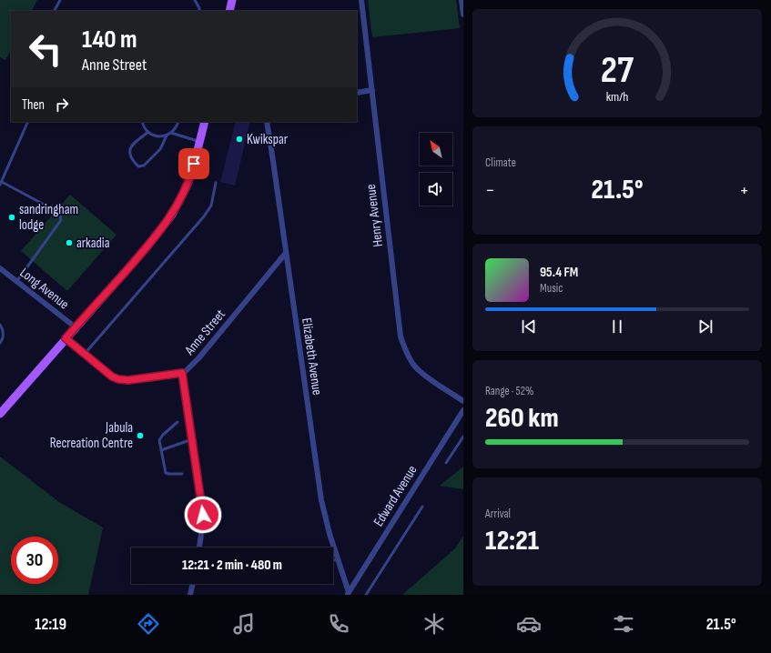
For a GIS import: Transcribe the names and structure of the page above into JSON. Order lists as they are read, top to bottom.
{
  "streets": {
    "street": [
      "Henry Avenue",
      "Long Avenue",
      "Anne Street",
      "Elizabeth Avenue",
      "Edward Avenue"
    ]
  },
  "crossings": [
    ["Anne Street", "Elizabeth Avenue"],
    ["Elizabeth Avenue", "Edward Avenue"]
  ],
  "places": [
    "Kwikspar",
    "sandringham lodge",
    "arkadia",
    "Jabula Recreation Centre"
  ],
  "north": "top left",
  "page": {
    "turn": ["140 m", "Anne Street"],
    "then": "Then",
    "tile": [
      "Climate",
      ["Range · 52%", "260 km"],
      ["Arrival", "12:21"]
    ],
    "heat": ["−", "21.5°", "+"],
    "song": ["95.4 FM", "Music"],
    "limit": "30",
    "trip": "12:21 · 2 min · 480 m",
    "tabs": ["12:19", "21.5°"],
    "gauge": ["27", "km/h"]
  }
}
